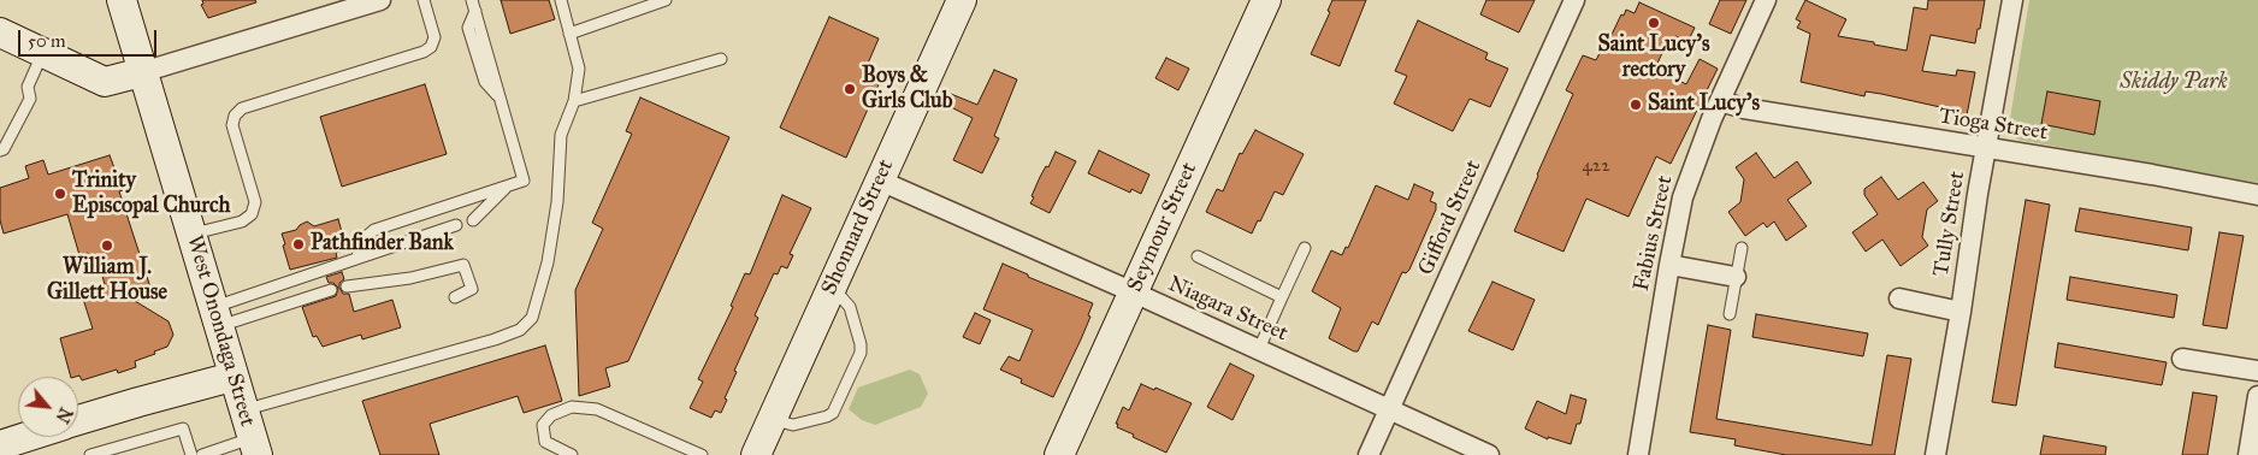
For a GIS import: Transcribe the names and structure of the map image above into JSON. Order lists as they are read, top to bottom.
{
  "streets": {
    "street": [
      "Tioga Street",
      "Gifford Street",
      "Tully Street",
      "Shonnard Street",
      "Seymour Street",
      "Fabius Street",
      "Niagara Street",
      "West Onondaga Street"
    ]
  },
  "crossings": [
    ["Tioga Street", "Tully Street"],
    ["Tioga Street", "Fabius Street"],
    ["Gifford Street", "Niagara Street"],
    ["Shonnard Street", "Niagara Street"],
    ["Seymour Street", "Niagara Street"]
  ],
  "parks": ["Skiddy Park"],
  "places": [
    "Saint Lucy's rectory",
    "Boys & Girls Club",
    "Saint Lucy's",
    "Trinity Episcopal Church",
    "Pathfinder Bank",
    "William J. Gillett House"
  ],
  "house_numbers": ["422"],
  "scale_bar": "50 m",
  "north": "bottom right"
}
